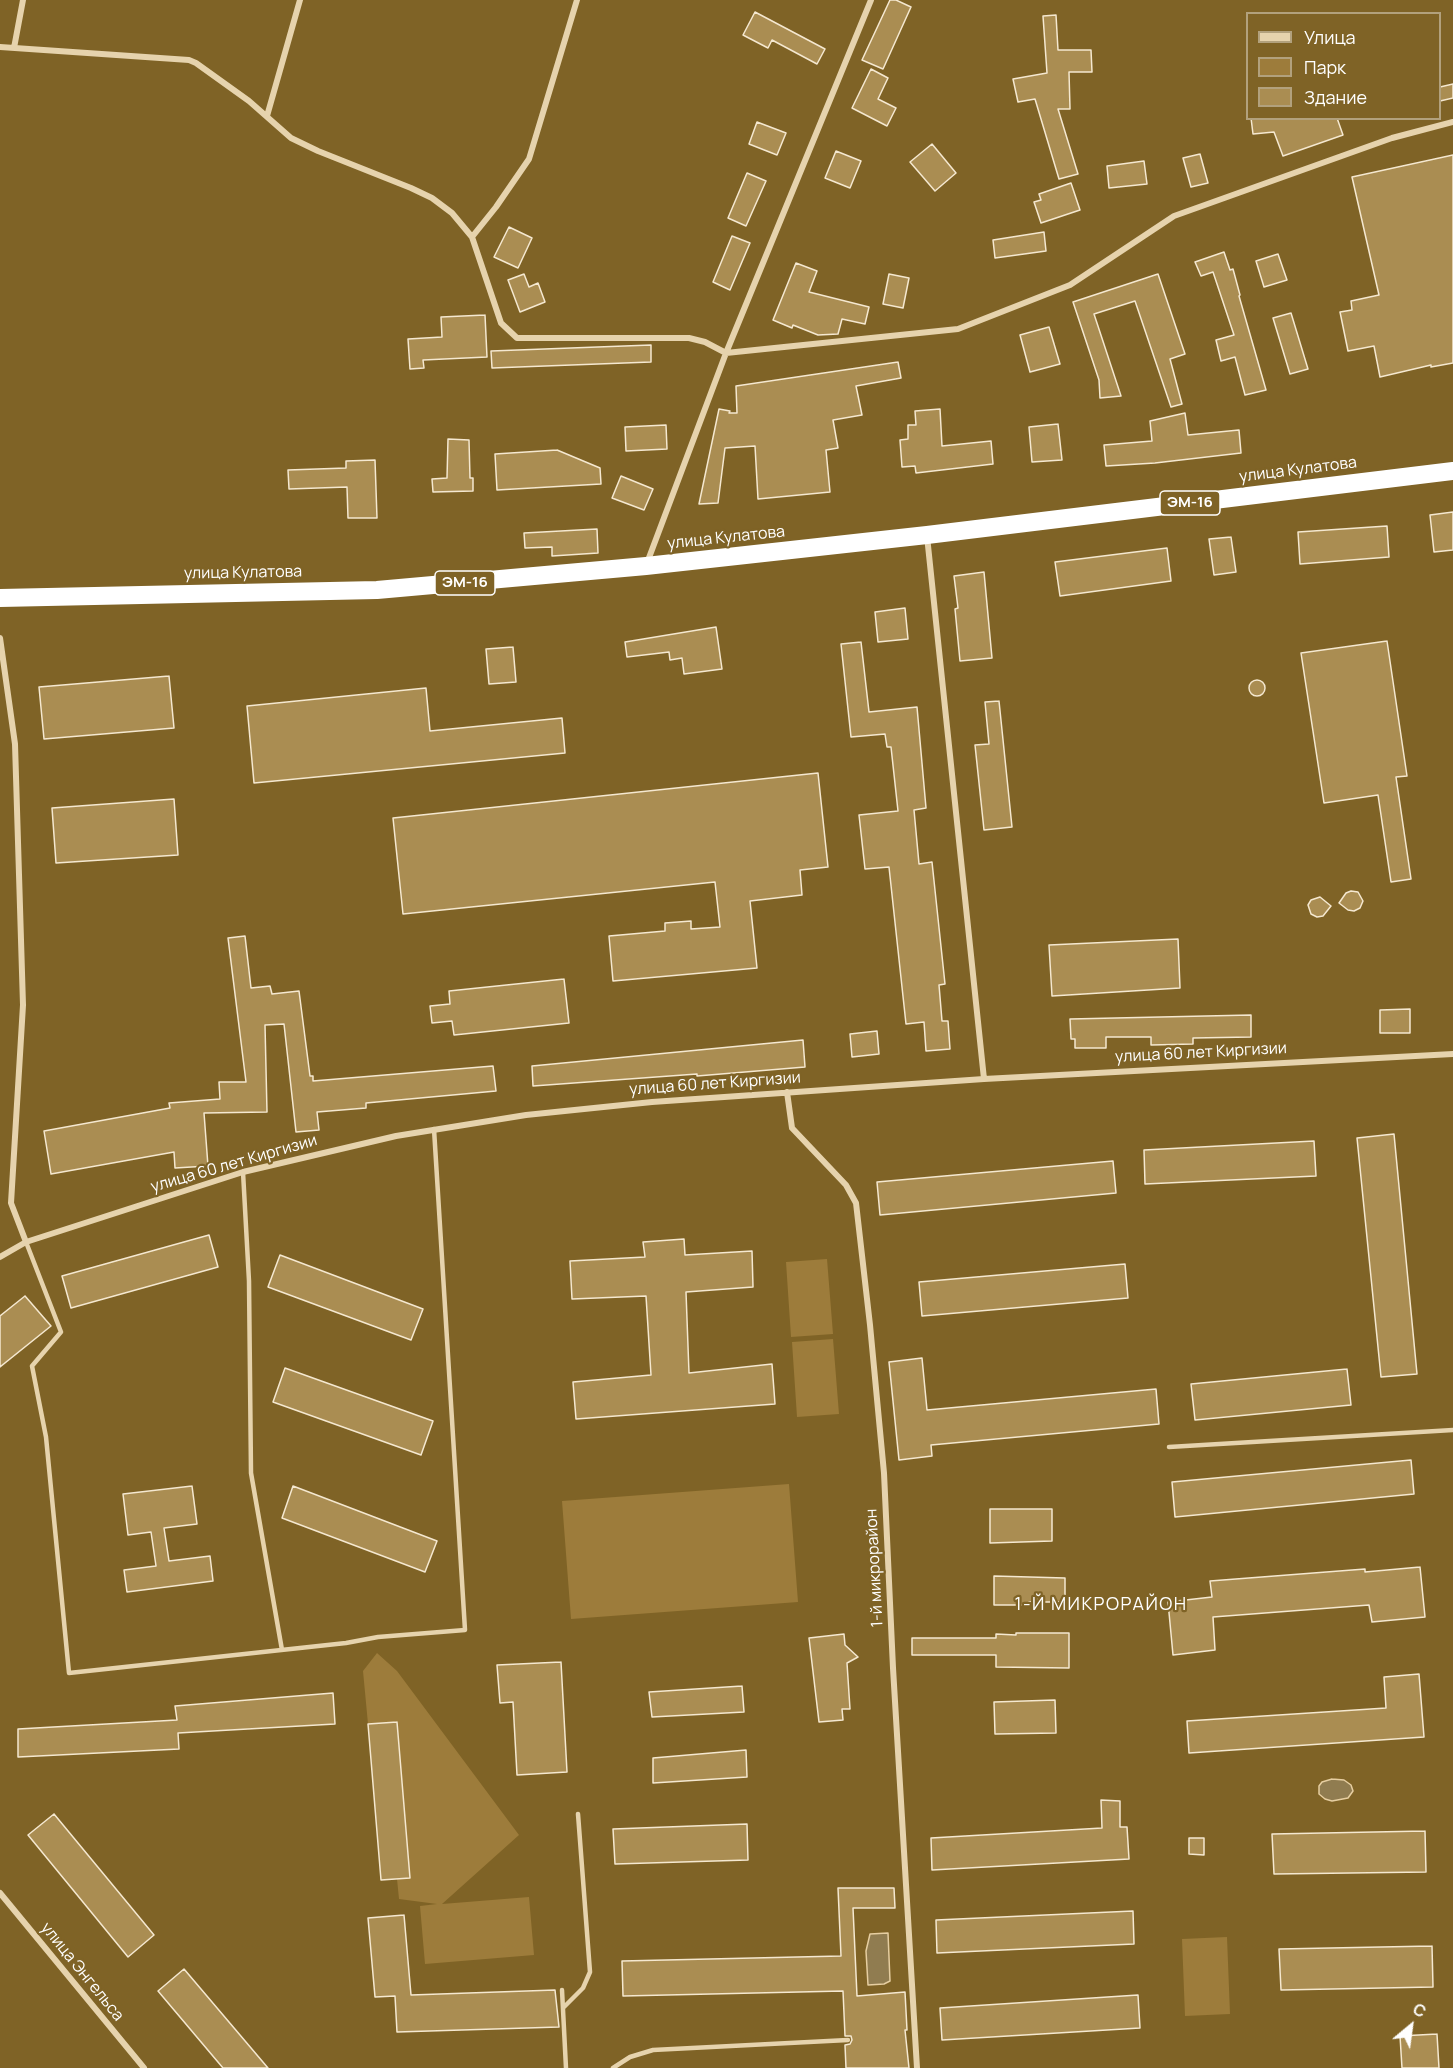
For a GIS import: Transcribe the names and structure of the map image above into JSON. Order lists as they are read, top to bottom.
{
  "streets": {
    "highway": ["улица Кулатова", "ЭМ-16"],
    "street": ["улица 60 лет Киргизии", "1-й микрорайон", "улица Энгельса"]
  },
  "crossings": [
    ["улица 60 лет Киргизии", "1-й микрорайон"]
  ],
  "districts": ["1-Й МИКРОРАЙОН"],
  "legend": ["Улица", "Парк", "Здание"],
  "north": "top right"
}
